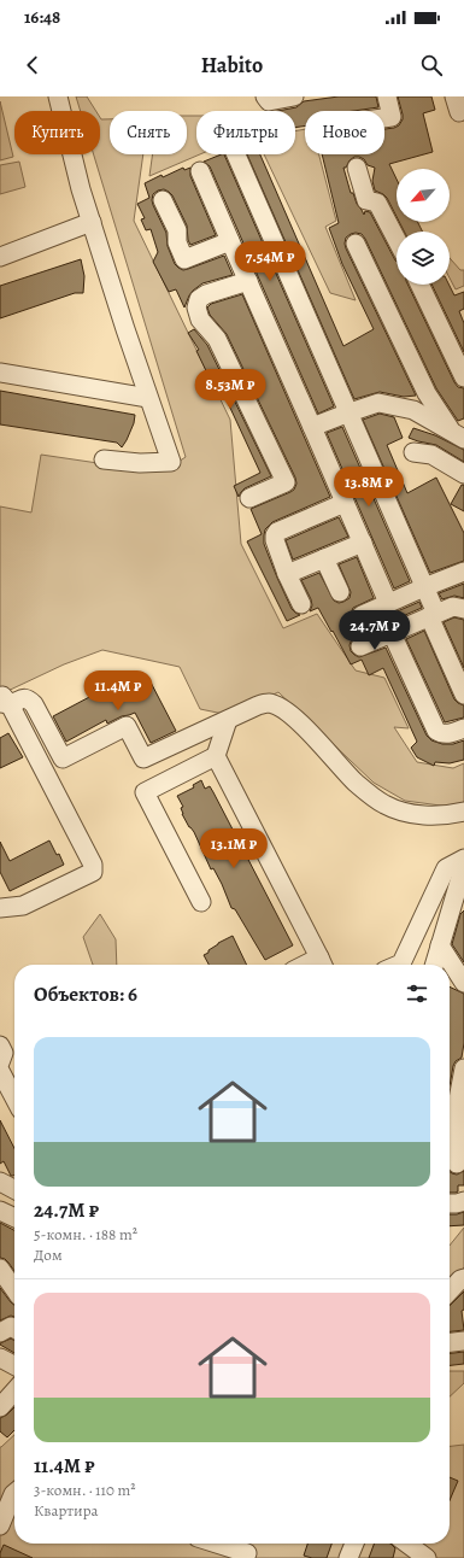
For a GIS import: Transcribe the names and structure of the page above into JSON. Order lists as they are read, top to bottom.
{
  "north": "bottom left",
  "page": {
    "status": "16:48",
    "header": "Habito",
    "chip": [
      "Купить",
      "Снять",
      "Фильтры",
      "Новое"
    ],
    "price": [
      "7.54M ₽",
      "8.53M ₽",
      "13.8M ₽",
      "24.7M ₽",
      "11.4M ₽",
      "13.1M ₽"
    ],
    "heading": "Объектов: 6",
    "list": [
      {
        "name": "24.7M ₽",
        "note": "5-комн. · 188 m² · Дом"
      },
      {
        "name": "11.4M ₽",
        "note": "3-комн. · 110 m² · Квартира"
      }
    ]
  }
}
